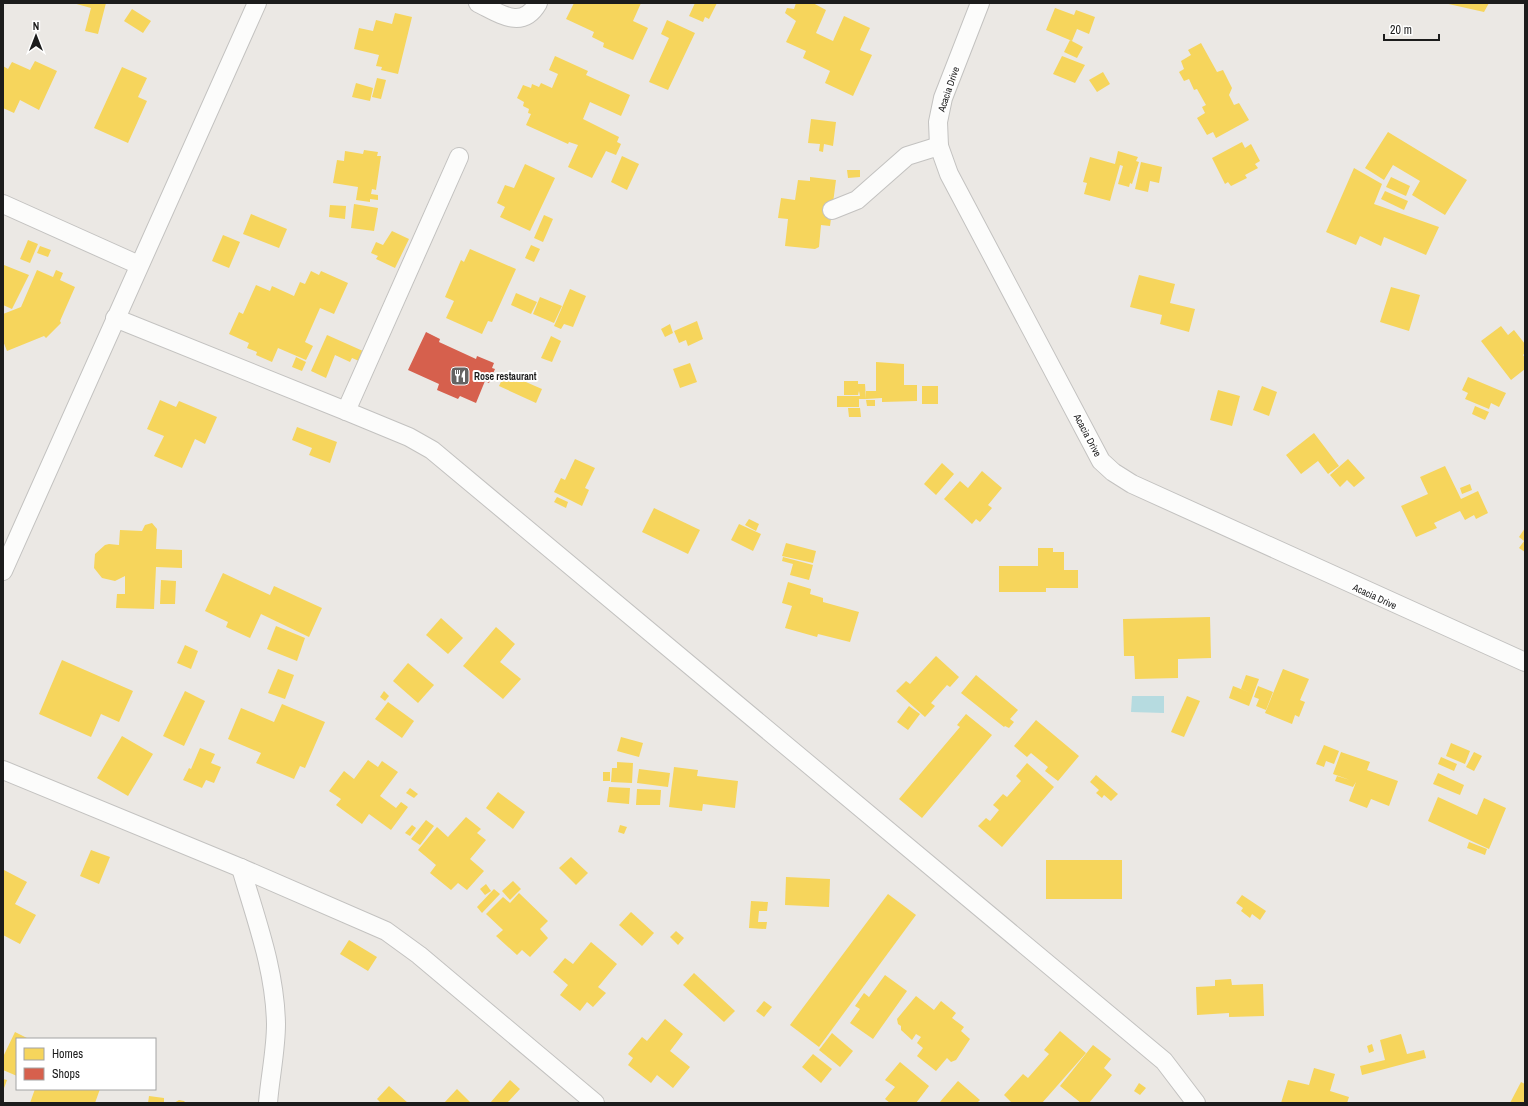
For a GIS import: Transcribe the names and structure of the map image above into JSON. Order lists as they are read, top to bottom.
{
  "streets": {
    "street": ["Acacia Drive"]
  },
  "places": {
    "restaurant": ["Rose restaurant"]
  },
  "legend": ["Homes", "Shops"],
  "scale_bar": "20 m",
  "north": "top"
}
